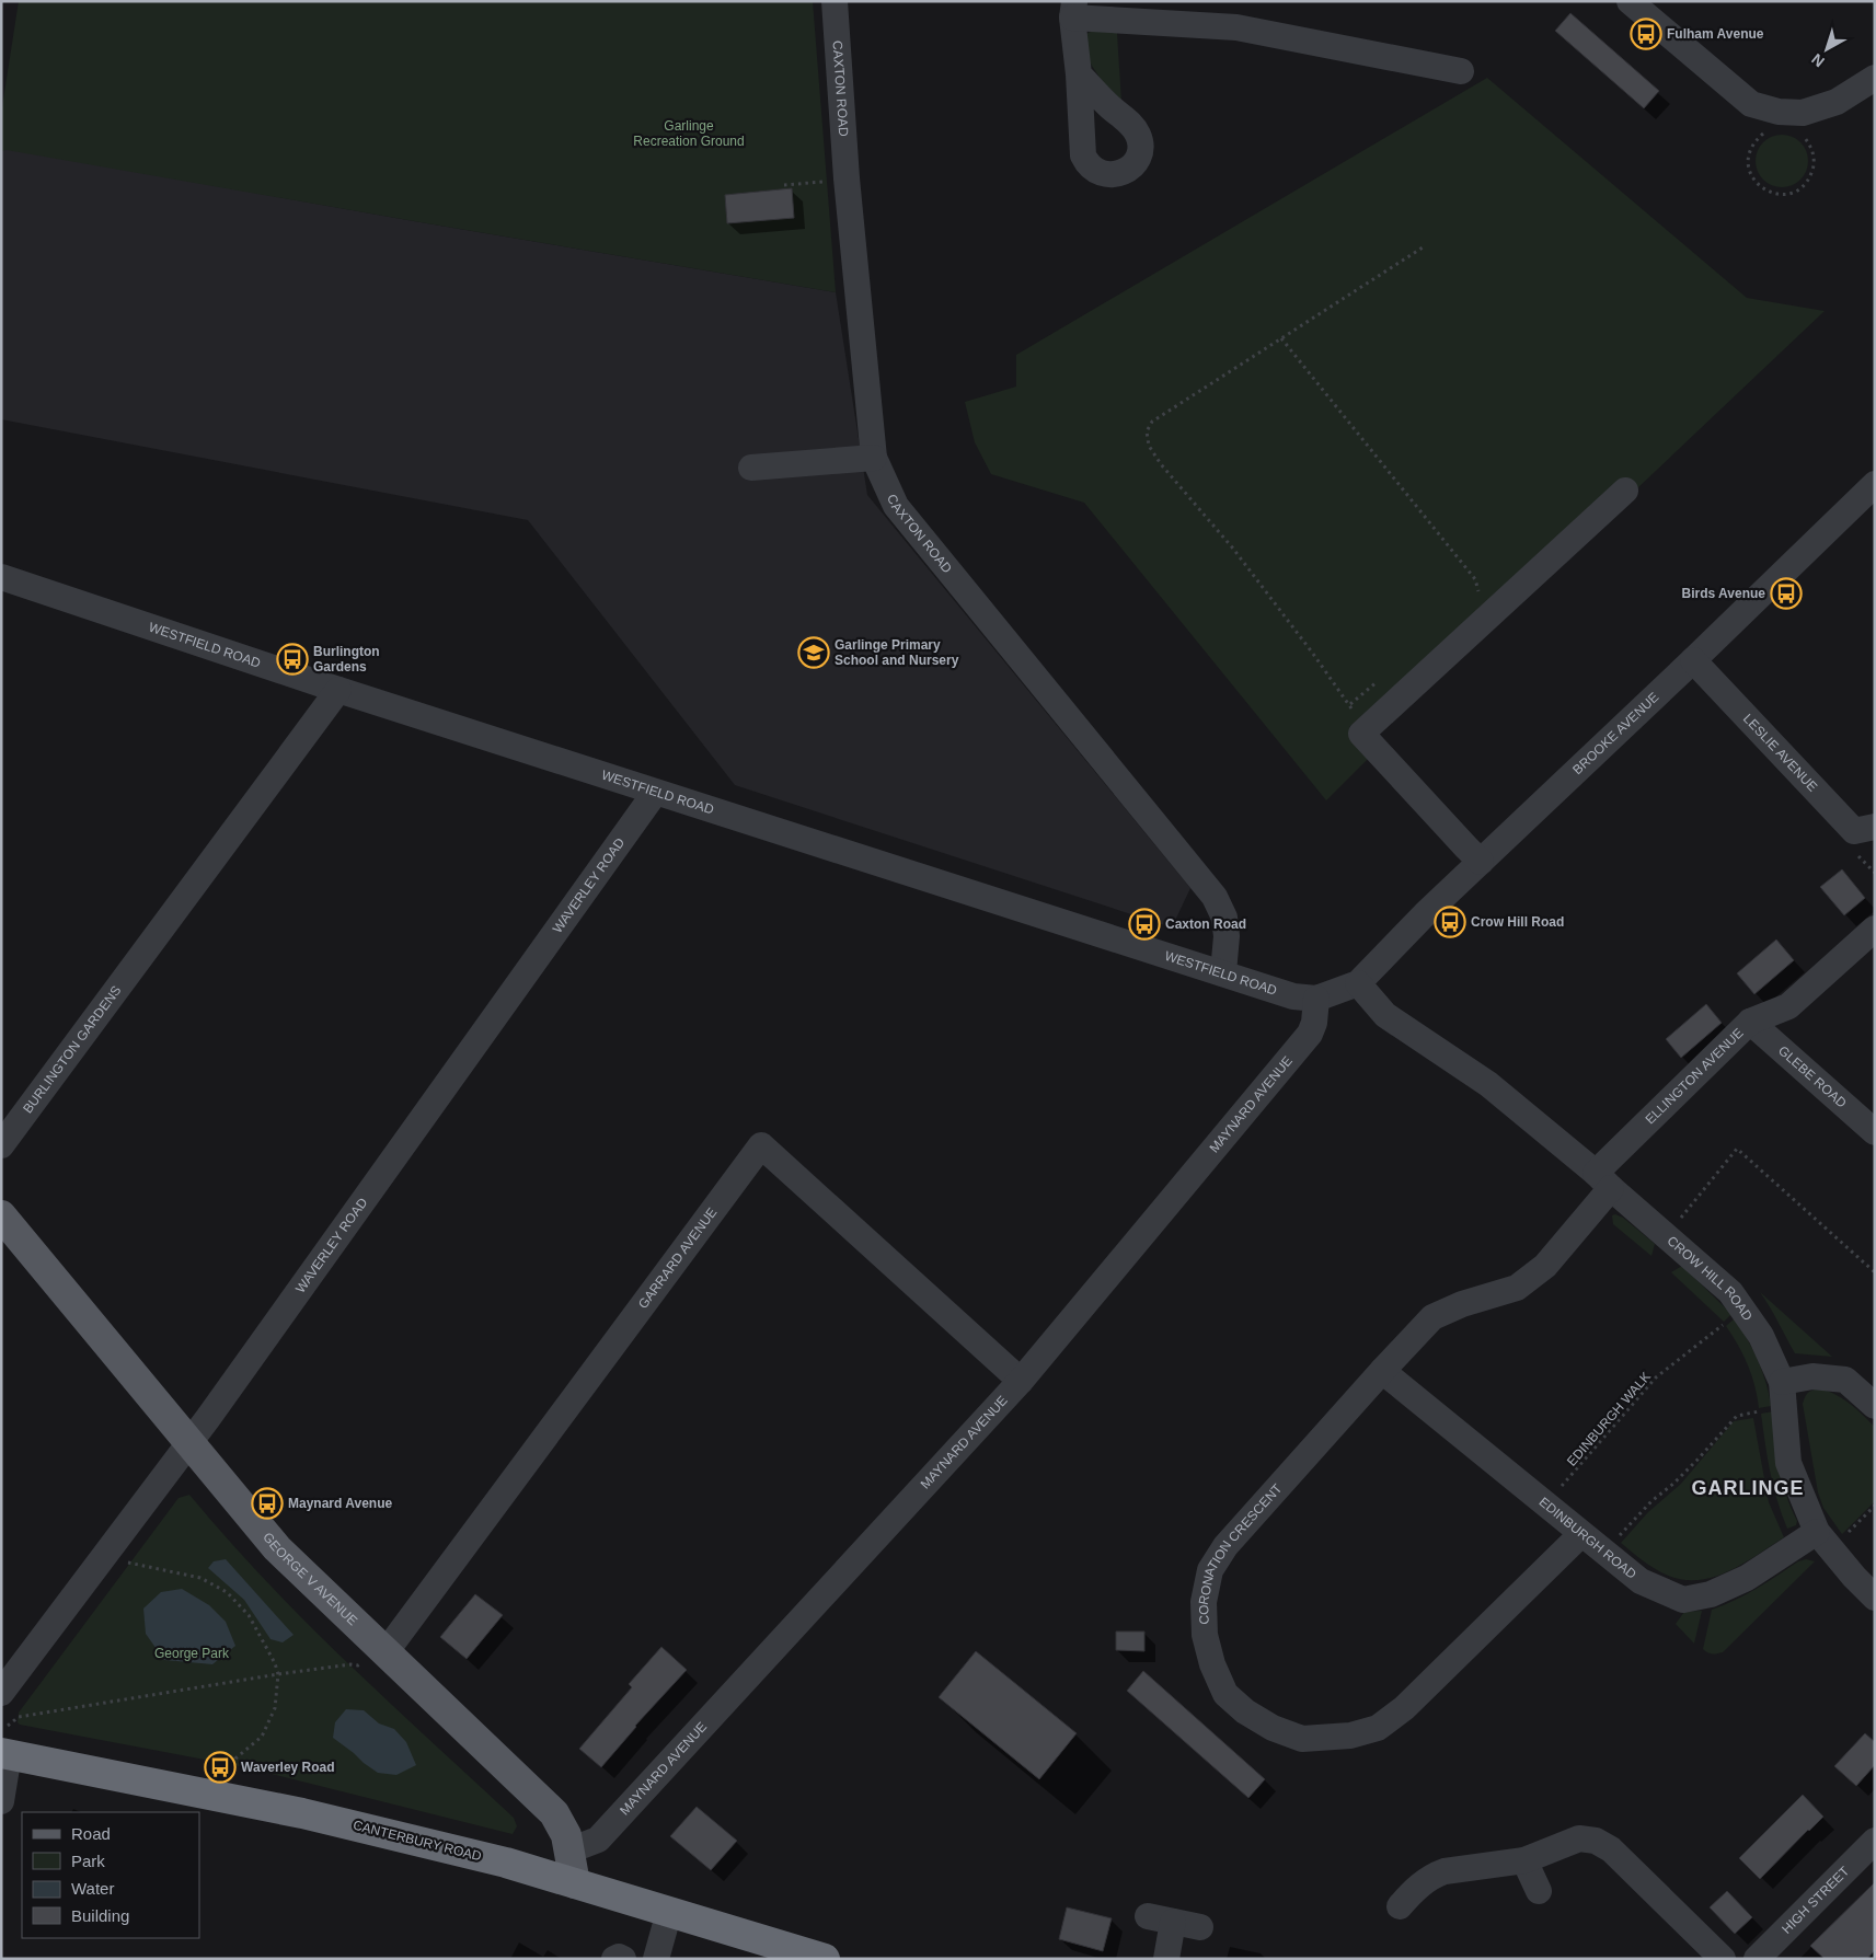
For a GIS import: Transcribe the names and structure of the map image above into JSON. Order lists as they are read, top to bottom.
{
  "streets": {
    "highway": ["CANTERBURY ROAD"],
    "main road": ["GEORGE V AVENUE"],
    "street": [
      "CAXTON ROAD",
      "WESTFIELD ROAD",
      "BROOKE AVENUE",
      "LESLIE AVENUE",
      "WAVERLEY ROAD",
      "BURLINGTON GARDENS",
      "ELLINGTON AVENUE",
      "GLEBE ROAD",
      "MAYNARD AVENUE",
      "GARRARD AVENUE",
      "CROW HILL ROAD",
      "EDINBURGH ROAD",
      "CORONATION CRESCENT",
      "HIGH STREET"
    ],
    "path": ["EDINBURGH WALK"]
  },
  "crossings": [
    ["CAXTON ROAD", "WESTFIELD ROAD"],
    ["WESTFIELD ROAD", "WAVERLEY ROAD"],
    ["WESTFIELD ROAD", "BURLINGTON GARDENS"],
    ["WESTFIELD ROAD", "MAYNARD AVENUE"],
    ["BROOKE AVENUE", "LESLIE AVENUE"],
    ["BROOKE AVENUE", "CROW HILL ROAD"],
    ["WAVERLEY ROAD", "GEORGE V AVENUE"],
    ["ELLINGTON AVENUE", "GLEBE ROAD"],
    ["ELLINGTON AVENUE", "CROW HILL ROAD"],
    ["ELLINGTON AVENUE", "CORONATION CRESCENT"],
    ["MAYNARD AVENUE", "GARRARD AVENUE"],
    ["MAYNARD AVENUE", "GEORGE V AVENUE"],
    ["GARRARD AVENUE", "GEORGE V AVENUE"],
    ["CROW HILL ROAD", "EDINBURGH WALK"],
    ["CROW HILL ROAD", "EDINBURGH ROAD"],
    ["CROW HILL ROAD", "CORONATION CRESCENT"],
    ["EDINBURGH WALK", "EDINBURGH ROAD"],
    ["EDINBURGH ROAD", "CORONATION CRESCENT"],
    ["GEORGE V AVENUE", "CANTERBURY ROAD"]
  ],
  "districts": ["GARLINGE"],
  "parks": ["Garlinge Recreation Ground", "George Park"],
  "places": {
    "bus stop": [
      "Fulham Avenue",
      "Birds Avenue",
      "Burlington Gardens",
      "Crow Hill Road",
      "Caxton Road",
      "Maynard Avenue",
      "Waverley Road"
    ],
    "school or university": ["Garlinge Primary School and Nursery"]
  },
  "legend": [
    "Road",
    "Park",
    "Water",
    "Building"
  ],
  "north": "bottom left"
}
